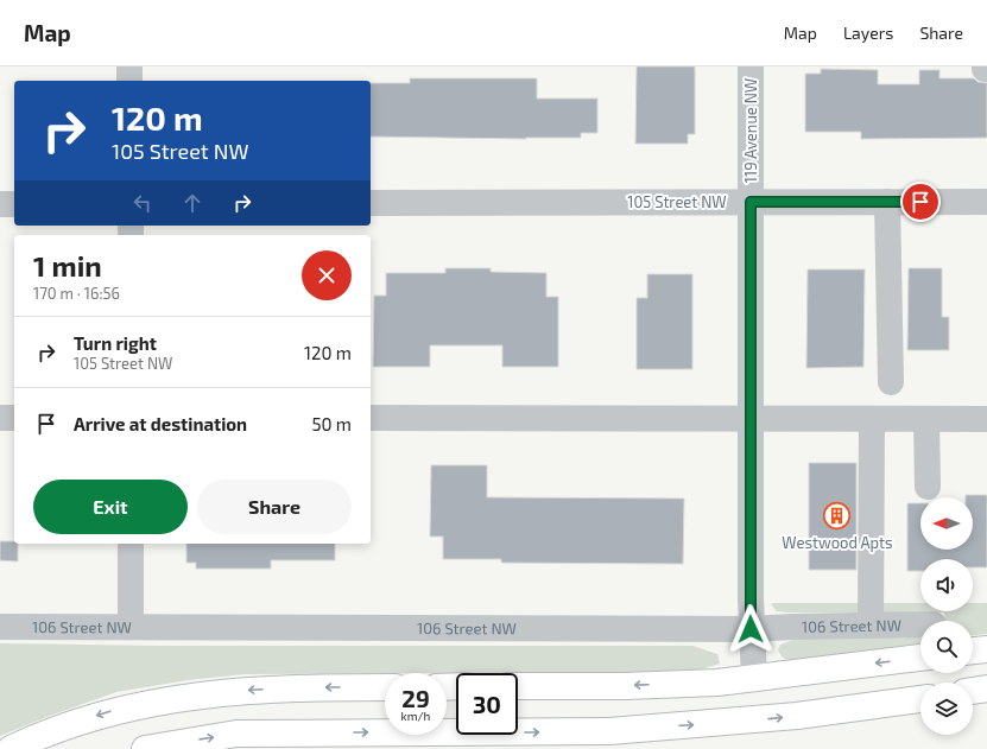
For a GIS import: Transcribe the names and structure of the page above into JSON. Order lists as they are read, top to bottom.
{
  "streets": {
    "street": ["119 Avenue NW", "105 Street NW", "106 Street NW"]
  },
  "crossings": [
    ["119 Avenue NW", "105 Street NW"],
    ["119 Avenue NW", "106 Street NW"]
  ],
  "places": {
    "building": ["Westwood Apts"]
  },
  "north": "left",
  "page": {
    "header": "Map",
    "nav": ["Map", "Layers", "Share"],
    "turn": ["120 m", "105 Street NW"],
    "heading": ["1 min", "170 m · 16:56"],
    "list": [
      {
        "name": "Turn right",
        "note": "105 Street NW",
        "value": "120 m"
      },
      {
        "name": "Arrive at destination",
        "value": "50 m"
      }
    ],
    "buttons": ["Exit", "Share"],
    "speed": "29 km/h",
    "limit": "30"
  }
}
